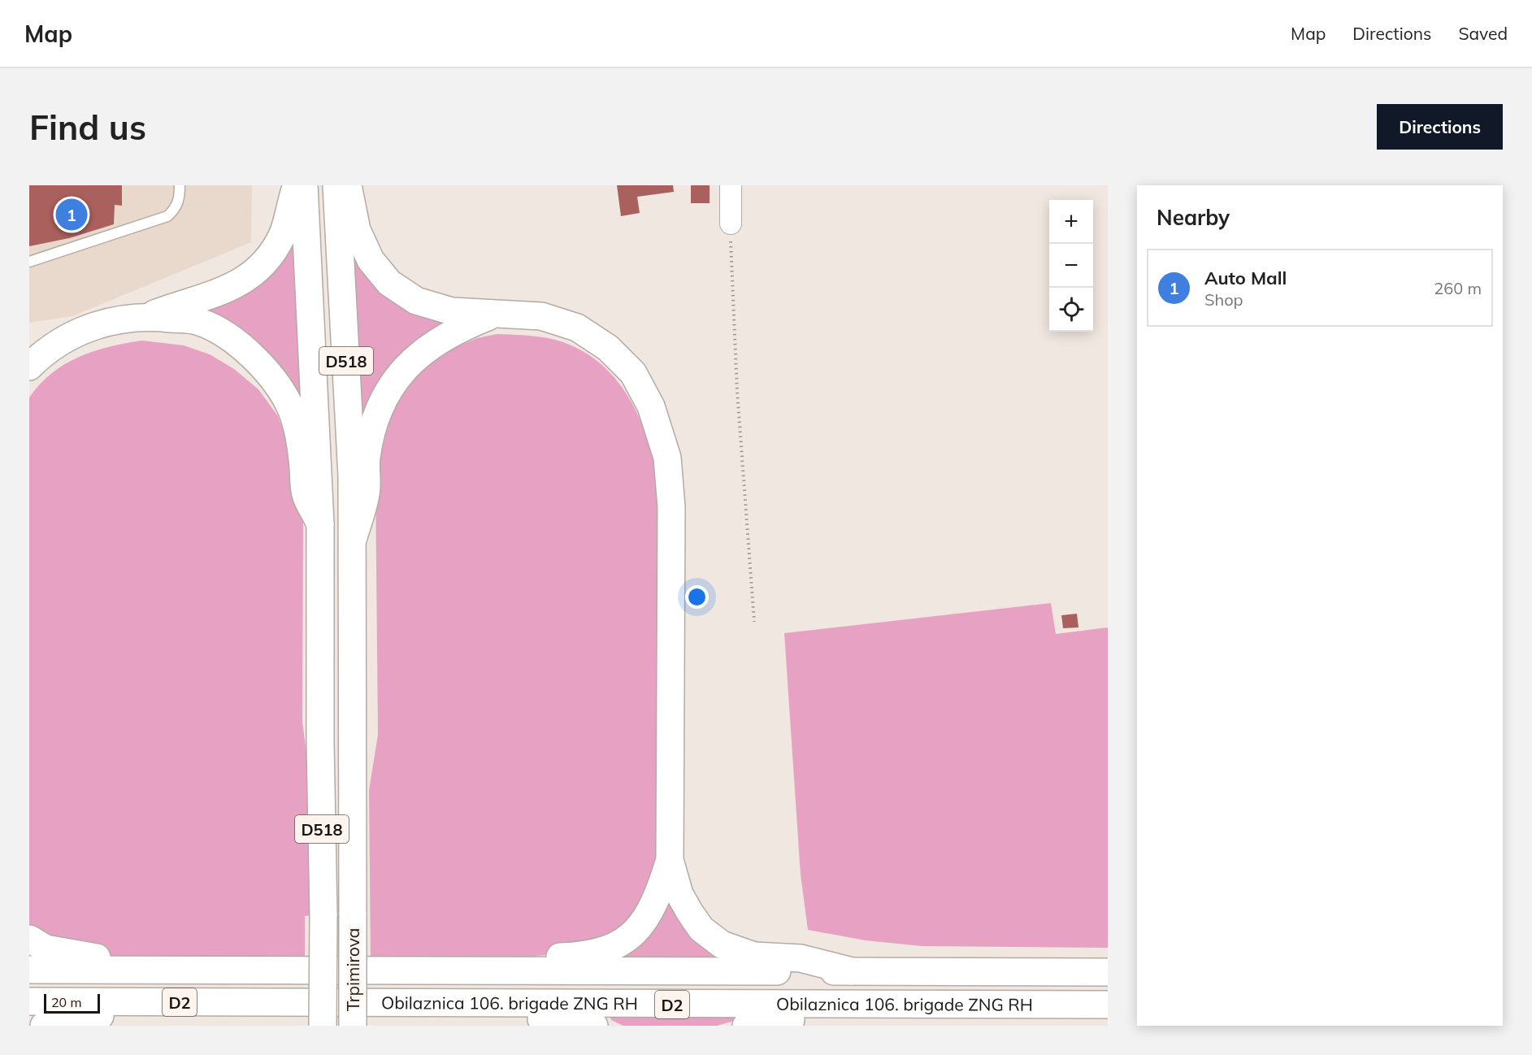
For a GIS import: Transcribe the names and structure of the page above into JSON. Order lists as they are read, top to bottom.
{
  "streets": {
    "main road": [
      "D518",
      "Trpimirova",
      "D2",
      "Obilaznica 106. brigade ZNG RH"
    ]
  },
  "crossings": [
    ["D518", "Trpimirova"]
  ],
  "scale_bar": "20 m",
  "page": {
    "header": "Map",
    "nav": ["Map", "Directions", "Saved"],
    "buttons": "Directions",
    "title": "Find us",
    "heading": "Nearby",
    "pins": "1",
    "map_buttons": ["+", "−"],
    "list": [
      {
        "mark": "1",
        "name": "Auto Mall",
        "note": "Shop",
        "value": "260 m"
      }
    ],
    "scale": "20 m"
  }
}
